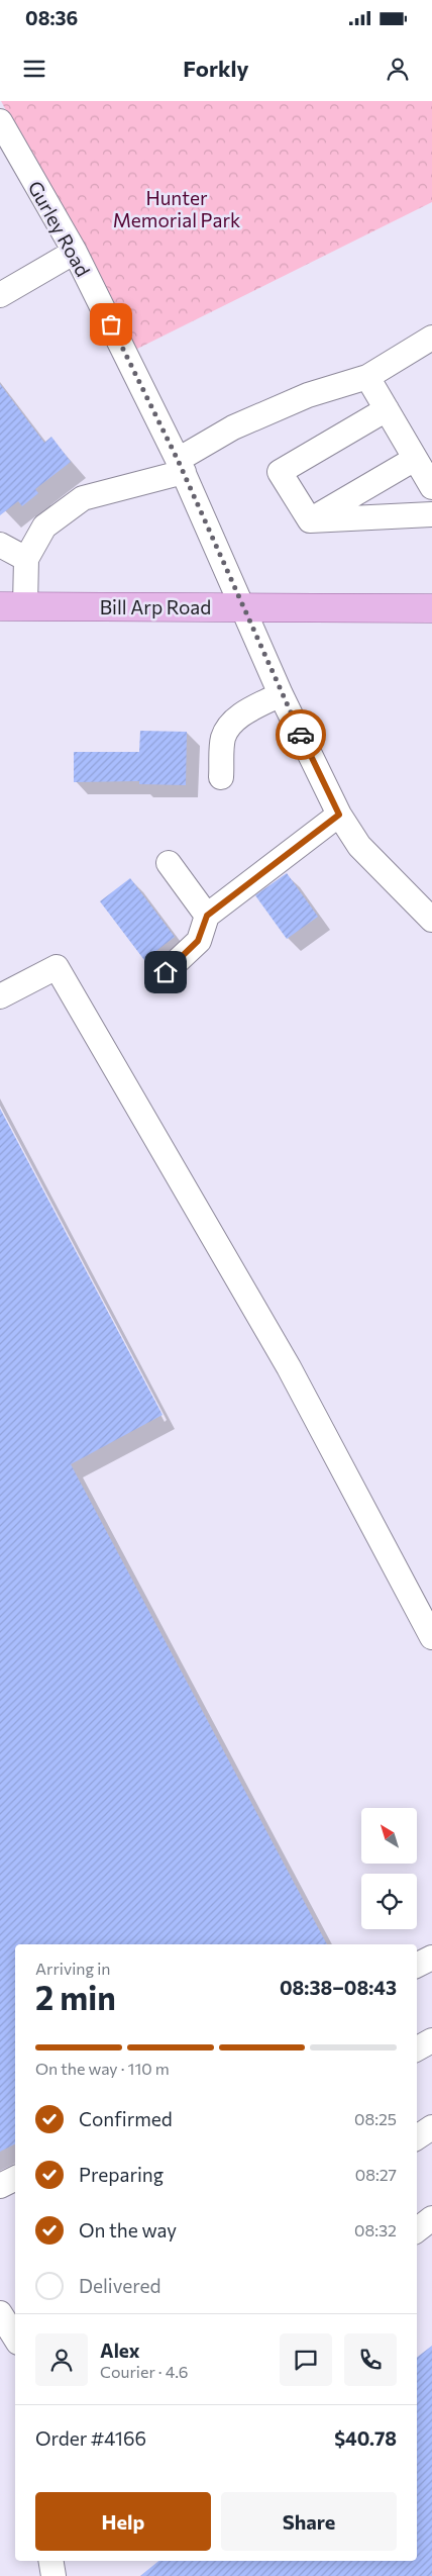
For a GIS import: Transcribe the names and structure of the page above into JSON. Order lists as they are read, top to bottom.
{
  "streets": {
    "main road": ["Bill Arp Road"],
    "street": ["Gurley Road"]
  },
  "crossings": [
    ["Gurley Road", "Bill Arp Road"]
  ],
  "parks": ["Hunter Memorial Park"],
  "north": "top left",
  "page": {
    "status": "08:36",
    "header": "Forkly",
    "heading": ["2 min", "Arriving in", "08:38–08:43"],
    "panel": [
      "Alex",
      "Courier · 4.6",
      "Order #4166",
      "$40.78"
    ],
    "bar": "On the way · 110 m",
    "list": [
      ["Confirmed", "08:25"],
      ["Preparing", "08:27"],
      ["On the way", "08:32"],
      "Delivered"
    ],
    "buttons": ["Help", "Share"]
  }
}
